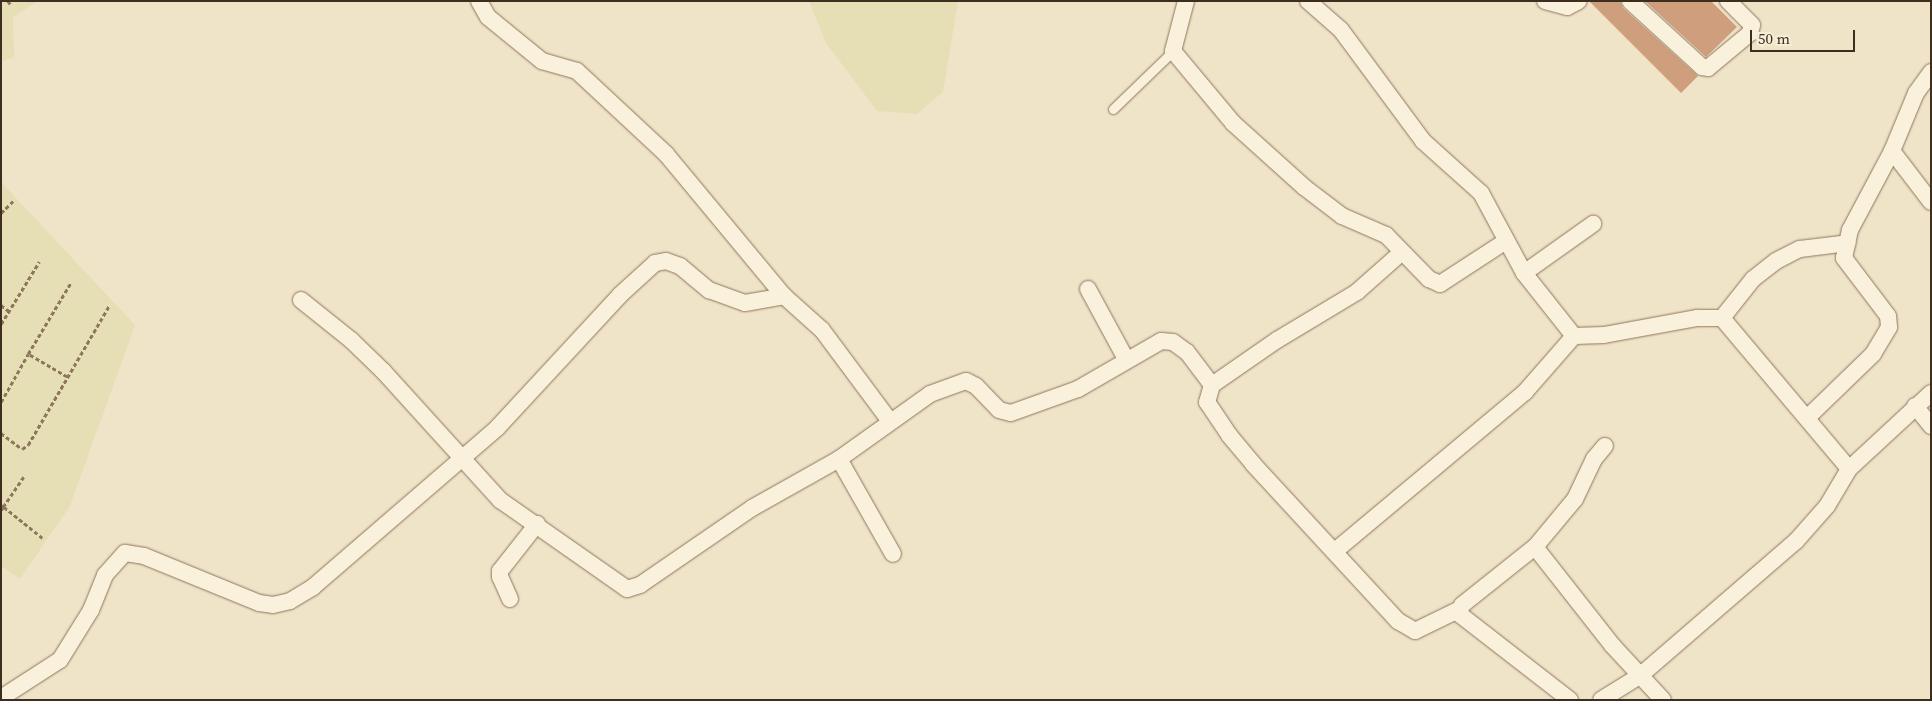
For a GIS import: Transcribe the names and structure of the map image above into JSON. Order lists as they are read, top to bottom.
{
  "scale_bar": "50 m"
}
